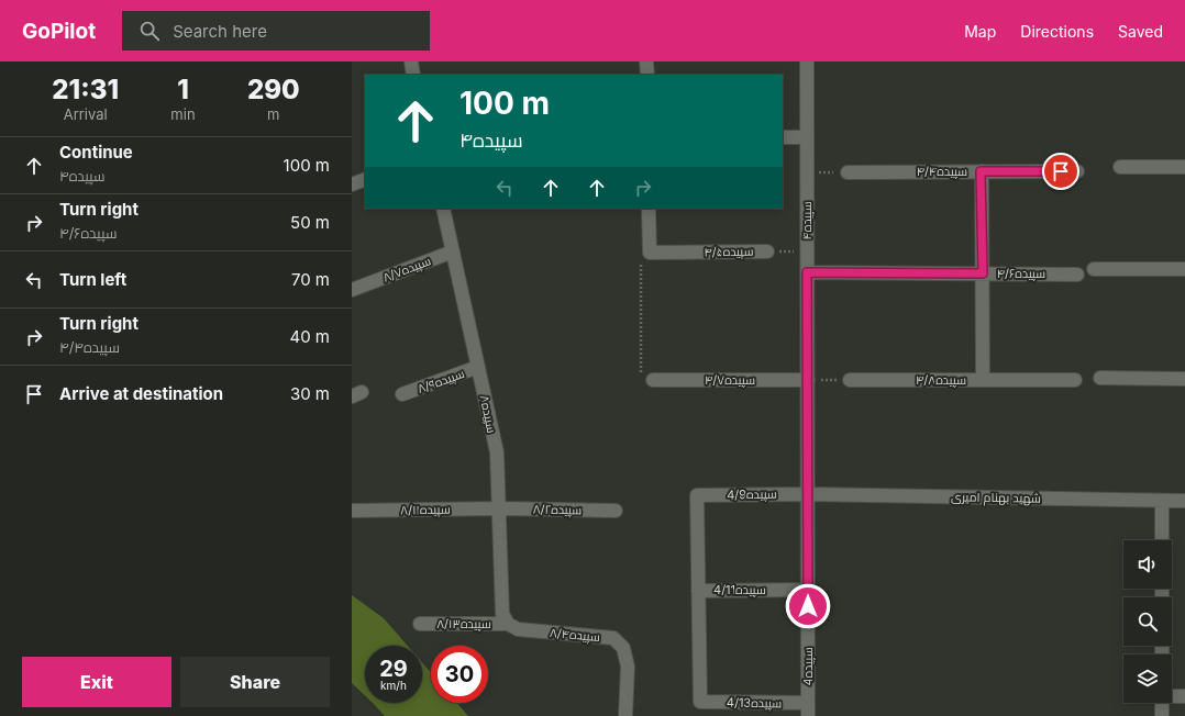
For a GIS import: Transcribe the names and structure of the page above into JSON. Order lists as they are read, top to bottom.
{
  "streets": {
    "street": [
      "سپیده۴/۴",
      "سپیده۴",
      "سپیده۴/۵",
      "سپیده۸/۷",
      "سپیده۴/۶",
      "سپیده۴/۷",
      "سپیده۴/۸",
      "سپیده۸/۹",
      "سپیده۸",
      "4/9سپیده",
      "شهید بهنام امیری",
      "سپیده۸/۱۱",
      "سپیده۸/۲",
      "4/11سپیده",
      "سپیده۸/۱۳",
      "سپیده۸/۴",
      "4سپیده",
      "4/13سپیده"
    ]
  },
  "crossings": [
    ["سپیده۴", "سپیده۴/۵"],
    ["سپیده۴", "سپیده۴/۶"],
    ["سپیده۴", "سپیده۴/۷"],
    ["سپیده۴", "4سپیده"],
    ["سپیده۸/۷", "سپیده۸"],
    ["سپیده۴/۷", "4سپیده"],
    ["سپیده۸/۹", "سپیده۸"],
    ["سپیده۸", "سپیده۸/۱۱"],
    ["سپیده۸", "سپیده۸/۲"],
    ["سپیده۸", "سپیده۸/۱۳"],
    ["سپیده۸", "سپیده۸/۴"],
    ["4/9سپیده", "شهید بهنام امیری"],
    ["4/9سپیده", "4/11سپیده"],
    ["4/9سپیده", "4سپیده"],
    ["4/9سپیده", "4/13سپیده"],
    ["شهید بهنام امیری", "4سپیده"],
    ["سپیده۸/۱۱", "سپیده۸/۲"],
    ["4/11سپیده", "4سپیده"],
    ["4/11سپیده", "4/13سپیده"],
    ["سپیده۸/۱۳", "سپیده۸/۴"],
    ["4سپیده", "4/13سپیده"]
  ],
  "page": {
    "header": "GoPilot",
    "search": "Search here",
    "nav": ["Map", "Directions", "Saved"],
    "eta": [
      "21:31",
      "Arrival",
      "1",
      "min",
      "290",
      "m"
    ],
    "turn": ["100 m", "سپیده۴"],
    "list": [
      {
        "name": "Continue",
        "note": "سپیده۴",
        "value": "100 m"
      },
      {
        "name": "Turn right",
        "note": "سپیده۴/۶",
        "value": "50 m"
      },
      {
        "name": "Turn left",
        "value": "70 m"
      },
      {
        "name": "Turn right",
        "note": "سپیده۴/۴",
        "value": "40 m"
      },
      {
        "name": "Arrive at destination",
        "value": "30 m"
      }
    ],
    "speed": "29 km/h",
    "limit": "30",
    "buttons": ["Exit", "Share"]
  }
}
